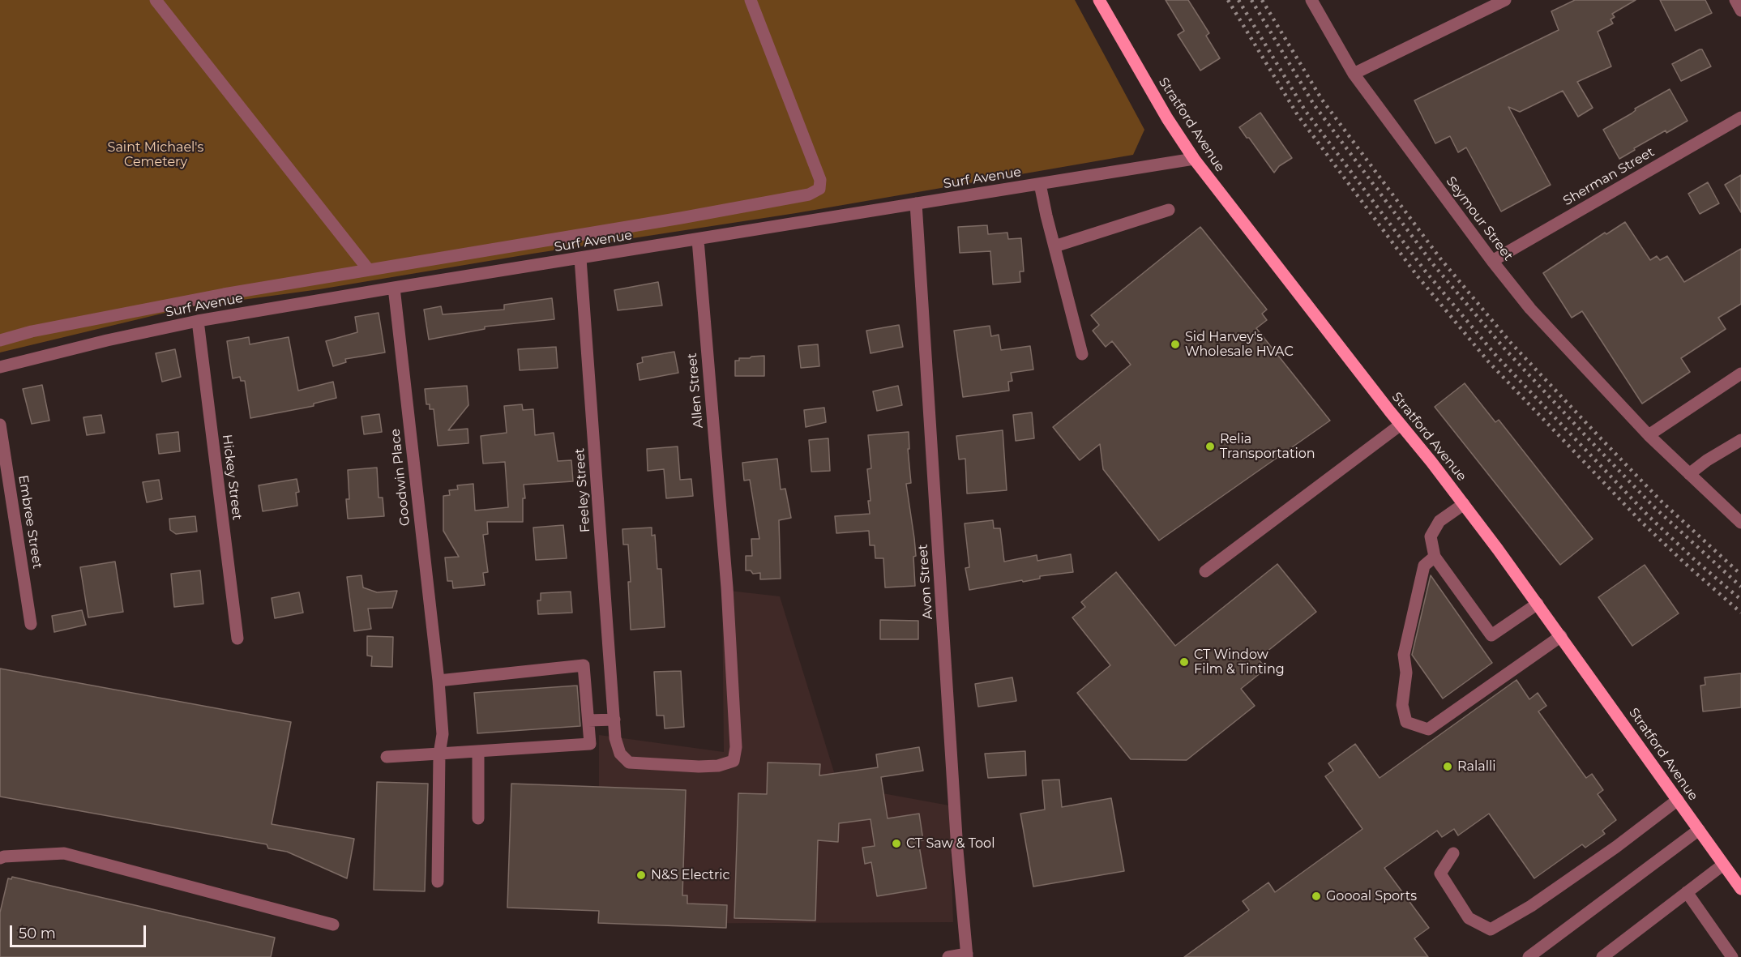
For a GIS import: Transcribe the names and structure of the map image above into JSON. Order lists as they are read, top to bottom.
{
  "streets": {
    "main road": ["Stratford Avenue"],
    "street": [
      "Sherman Street",
      "Surf Avenue",
      "Seymour Street",
      "Allen Street",
      "Hickey Street",
      "Goodwin Place",
      "Feeley Street",
      "Embree Street",
      "Avon Street"
    ]
  },
  "crossings": [
    ["Stratford Avenue", "Surf Avenue"],
    ["Sherman Street", "Seymour Street"],
    ["Surf Avenue", "Allen Street"],
    ["Surf Avenue", "Hickey Street"],
    ["Surf Avenue", "Goodwin Place"],
    ["Surf Avenue", "Feeley Street"],
    ["Surf Avenue", "Avon Street"],
    ["Allen Street", "Feeley Street"]
  ],
  "parks": ["Saint Michael's Cemetery"],
  "places": [
    "Sid Harvey's Wholesale HVAC",
    "Relia Transportation",
    "CT Window Film & Tinting",
    "Ralalli",
    "CT Saw & Tool",
    "N&S Electric",
    "Goooal Sports"
  ],
  "scale_bar": "50 m"
}
